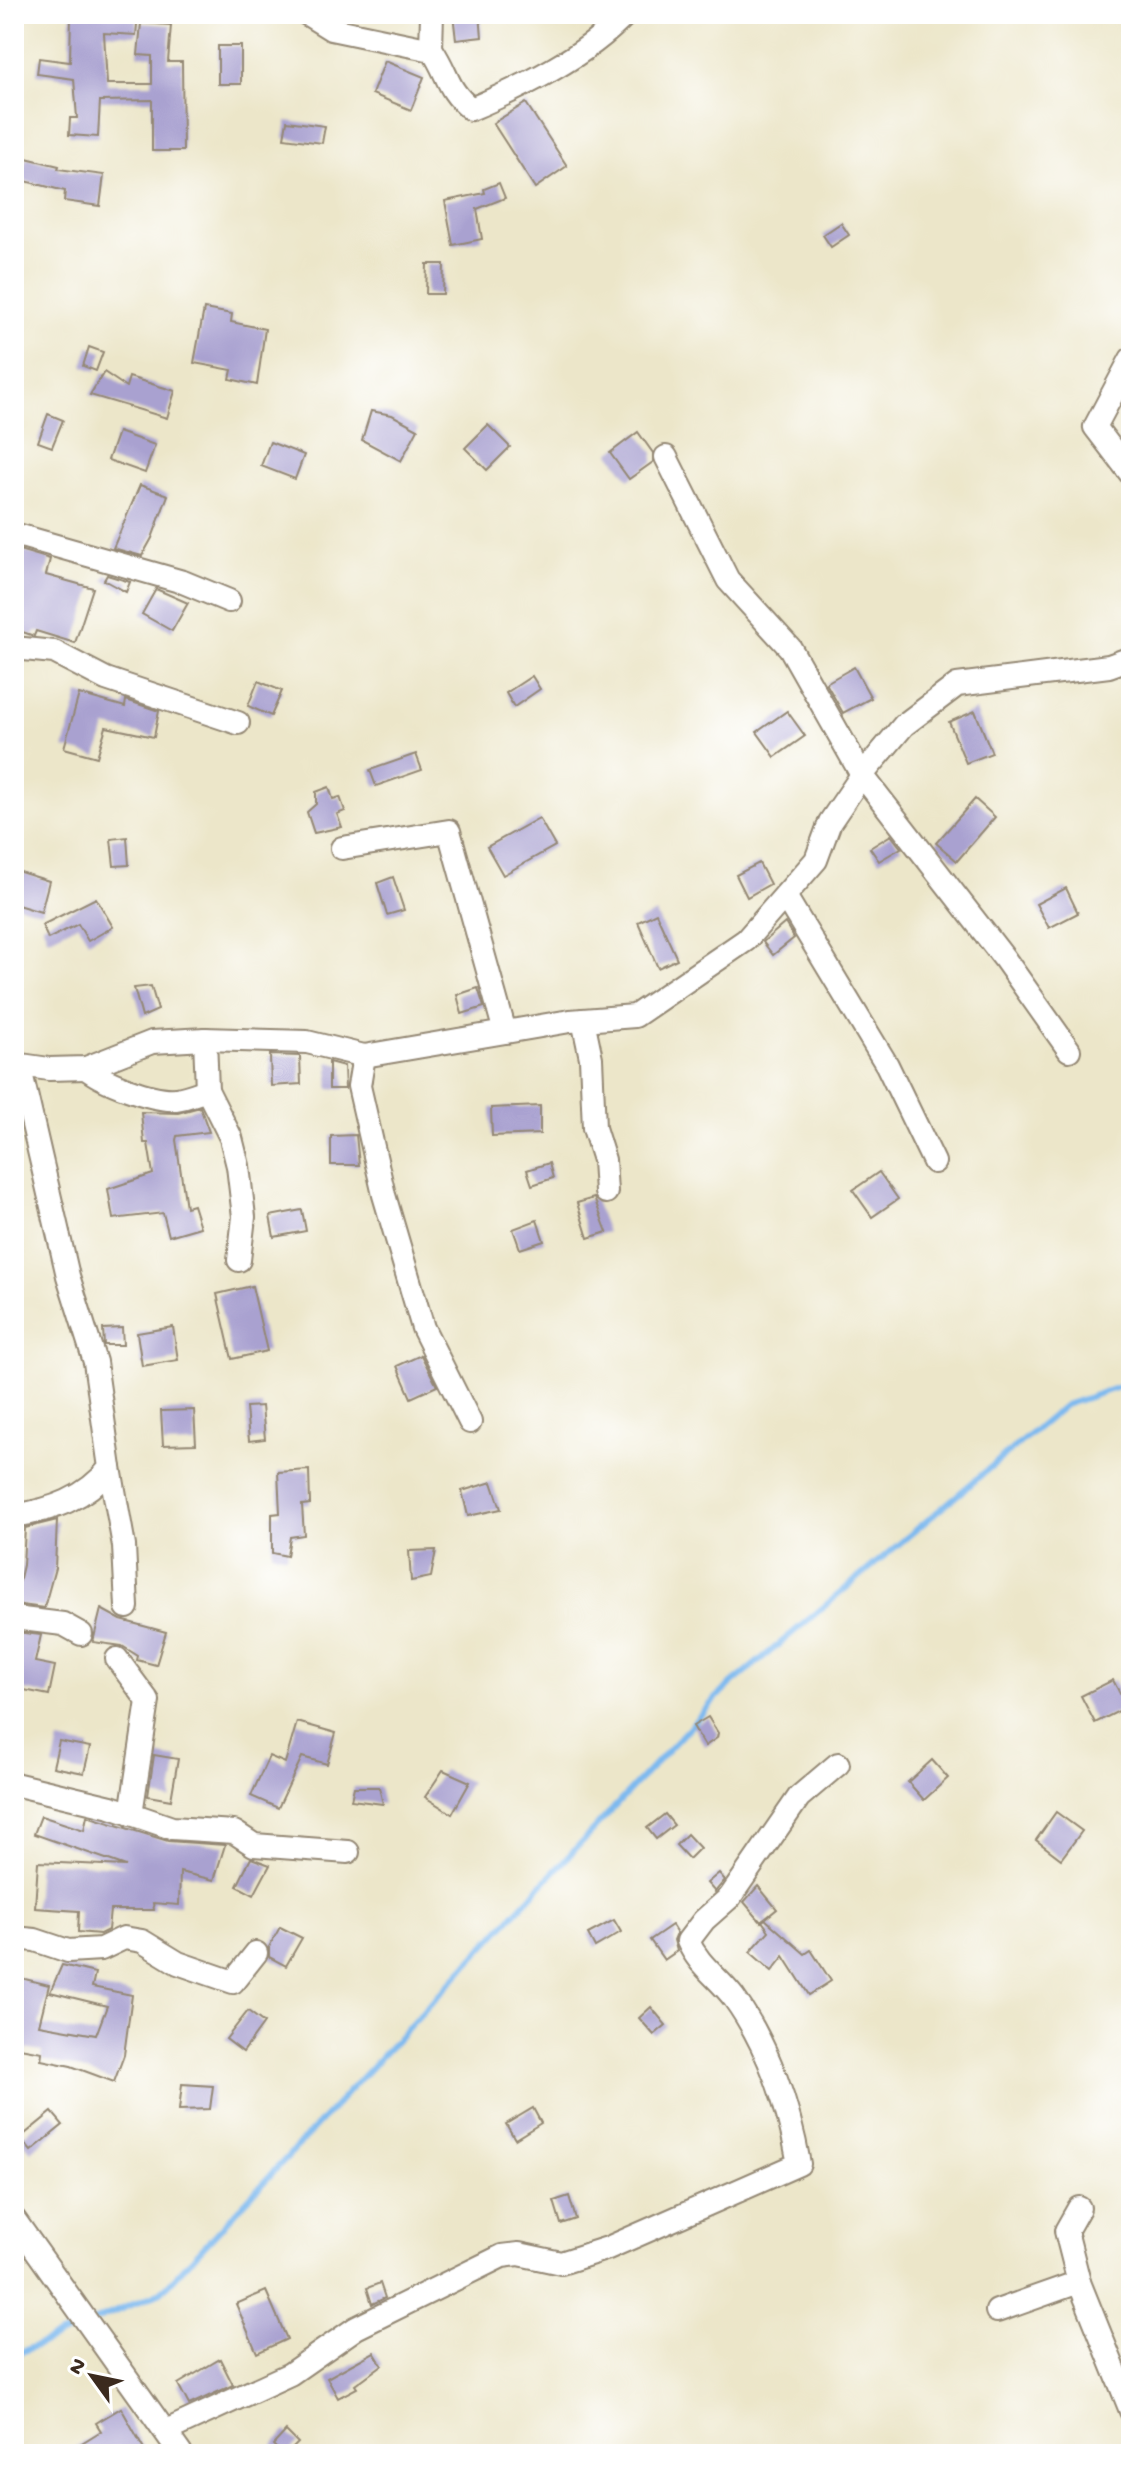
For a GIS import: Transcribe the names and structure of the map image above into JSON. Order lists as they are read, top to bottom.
{
  "north": "top left"
}
